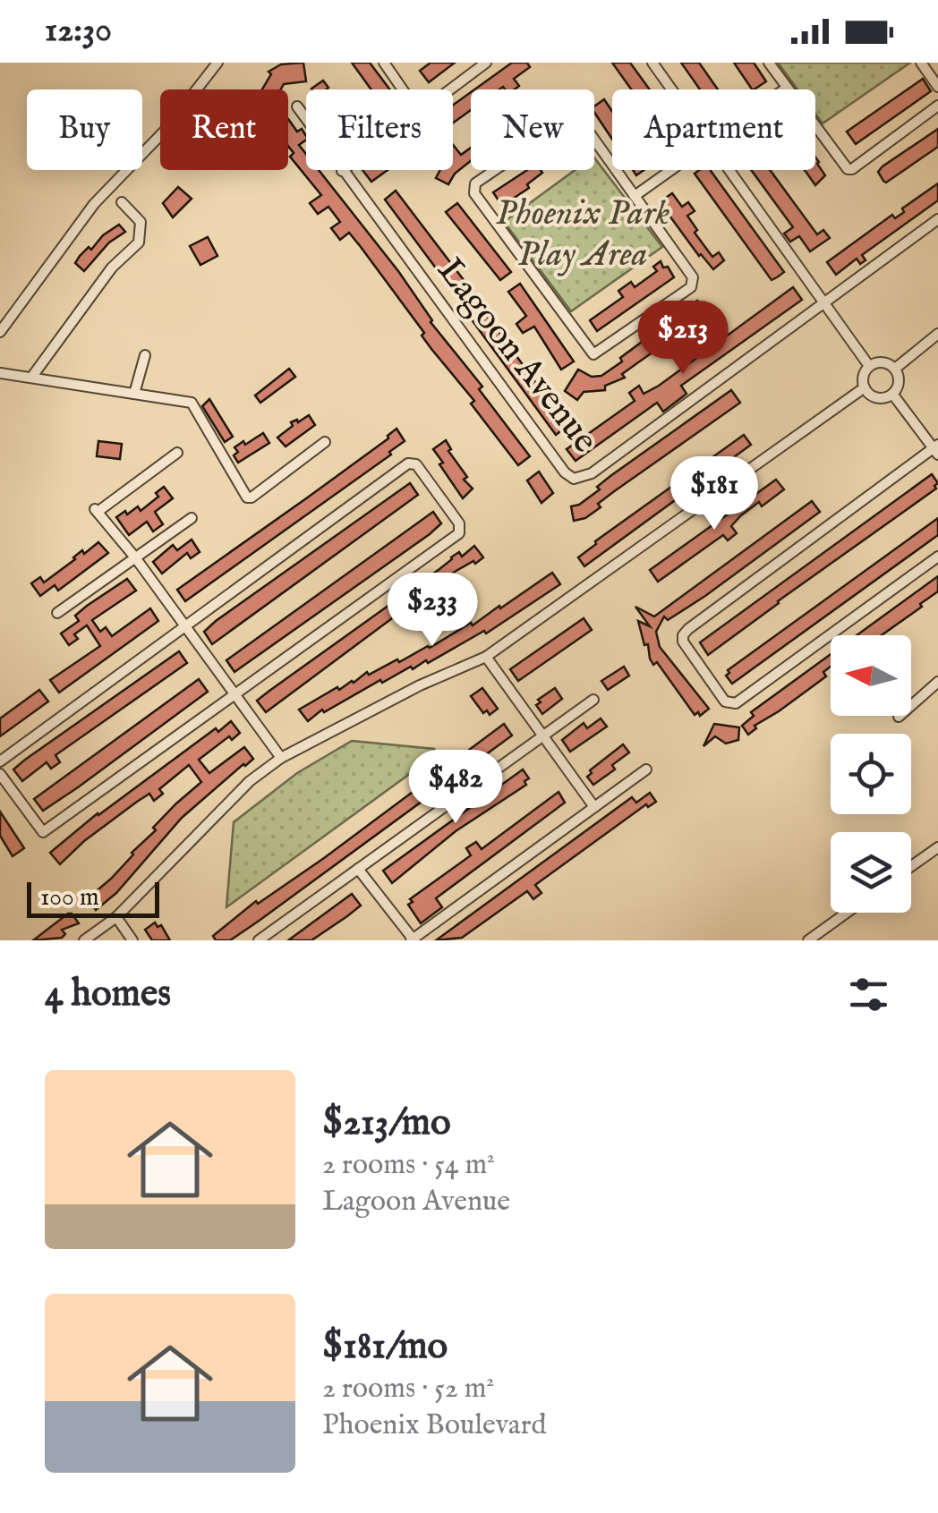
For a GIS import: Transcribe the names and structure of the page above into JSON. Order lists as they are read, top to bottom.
{
  "streets": {
    "street": ["Lagoon Avenue"]
  },
  "parks": ["Phoenix Park Play Area"],
  "scale_bar": "100 m",
  "north": "left",
  "page": {
    "status": "12:30",
    "chip": [
      "Buy",
      "Rent",
      "Filters",
      "New",
      "Apartment"
    ],
    "price": [
      "$213",
      "$181",
      "$233",
      "$482"
    ],
    "scale": "100 m",
    "heading": "4 homes",
    "list": [
      {
        "name": "$213/mo",
        "note": "2 rooms · 54 m² · Lagoon Avenue"
      },
      {
        "name": "$181/mo",
        "note": "2 rooms · 52 m² · Phoenix Boulevard"
      }
    ]
  }
}
